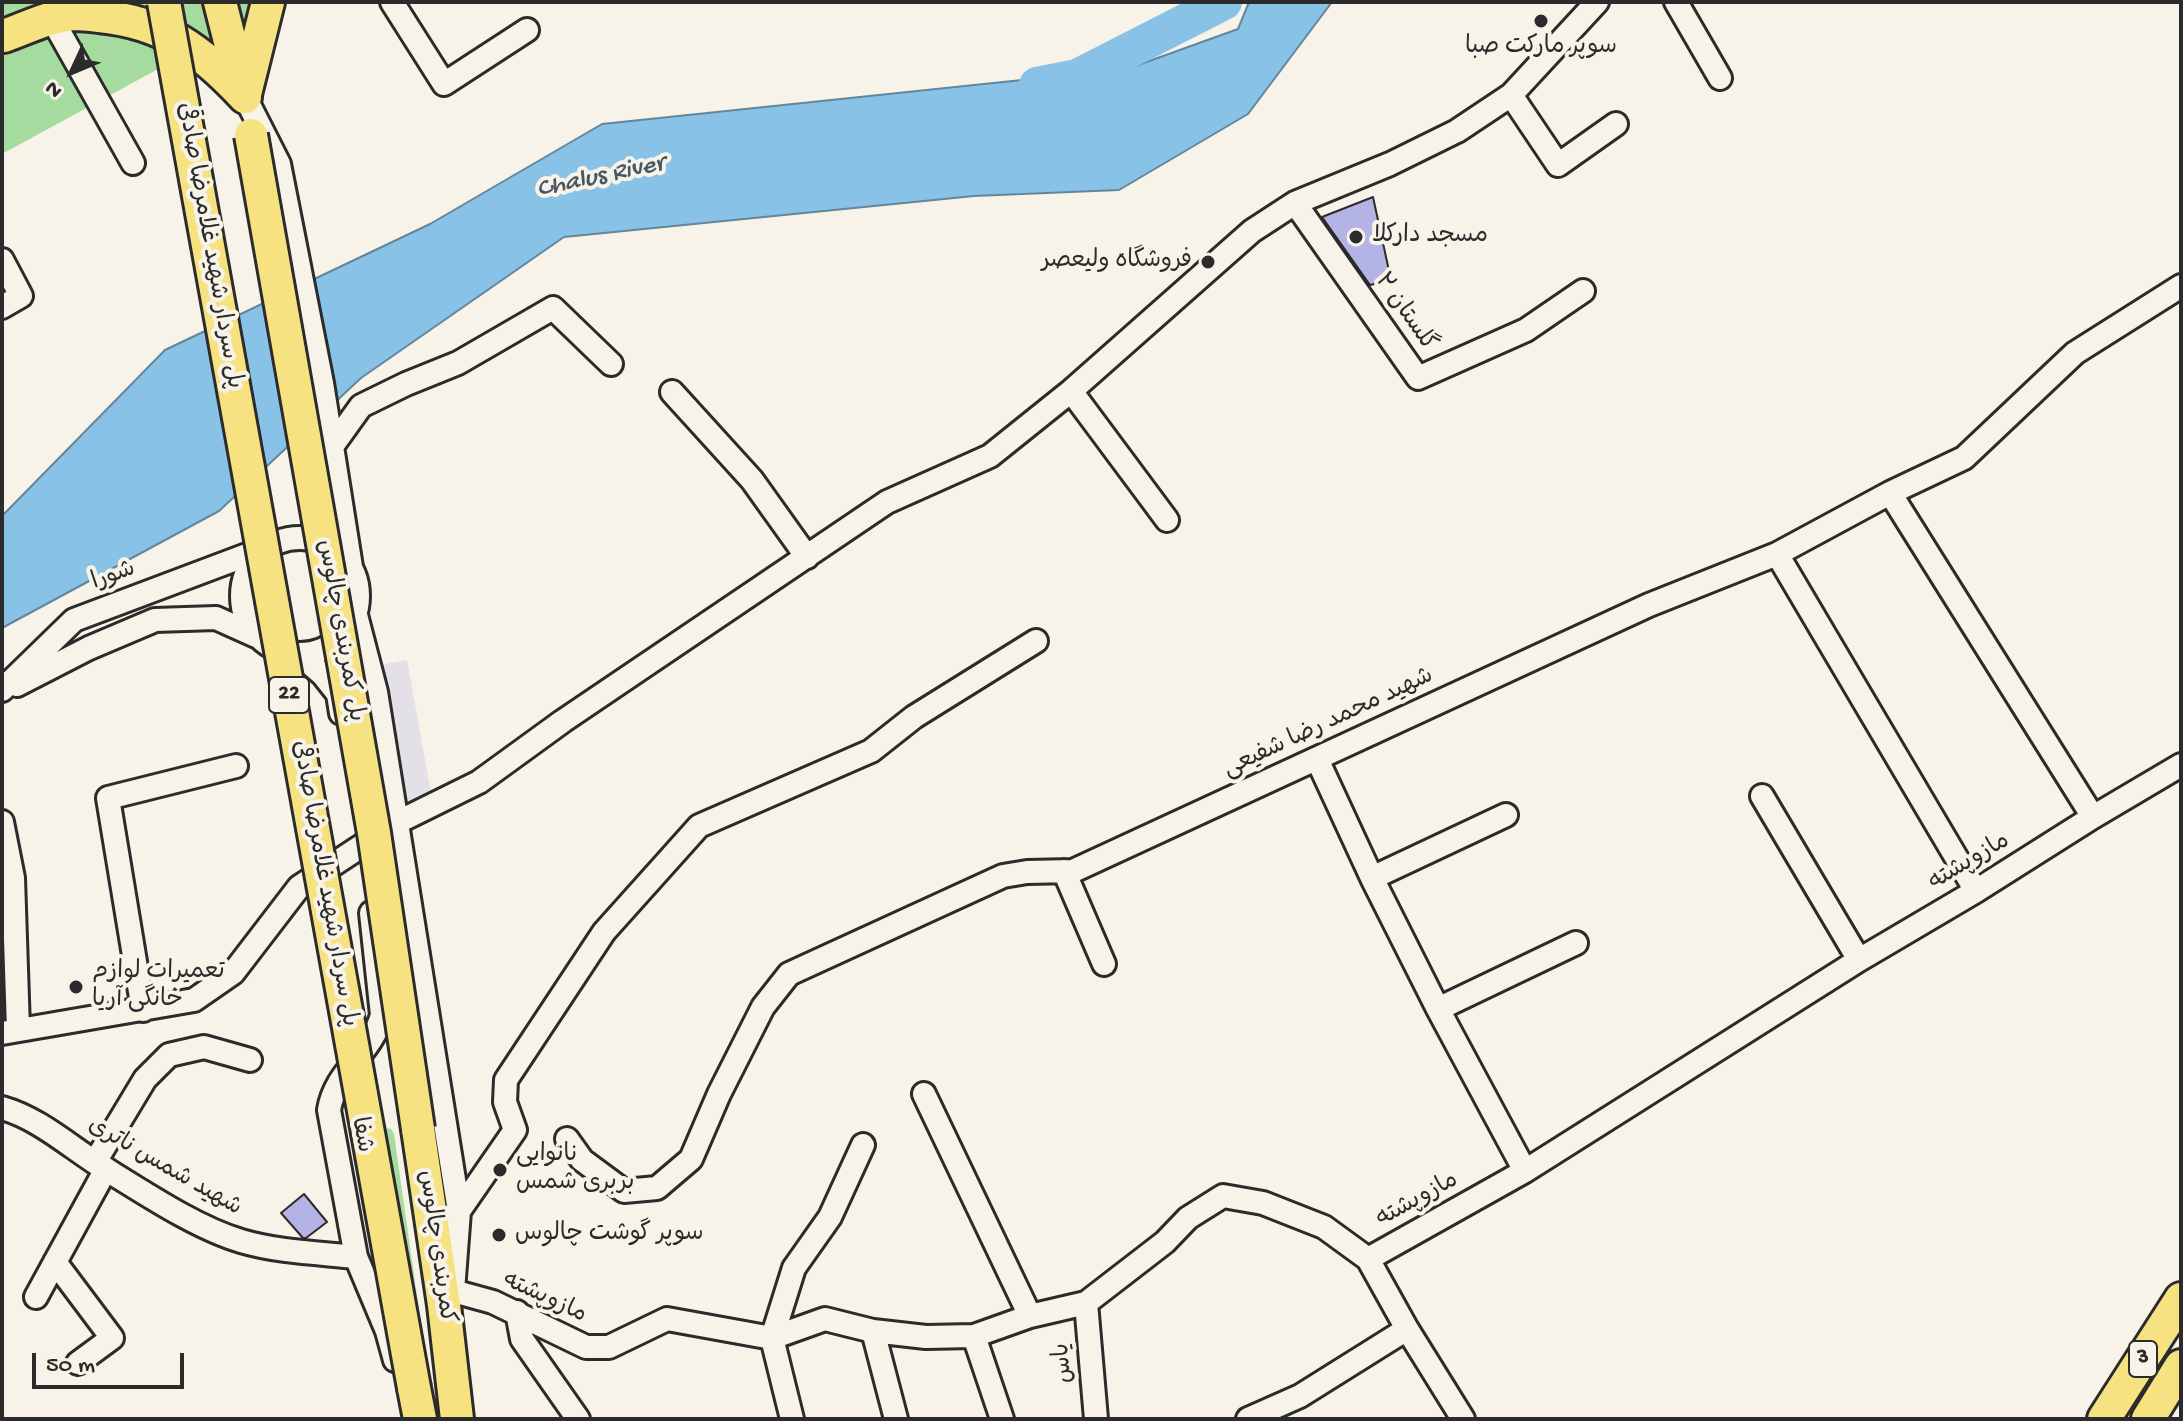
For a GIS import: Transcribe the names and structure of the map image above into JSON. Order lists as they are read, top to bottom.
{
  "streets": {
    "highway": [
      "پل سردار شهید غلامرضا صادقی",
      "پل کمربندی چالوس",
      "22",
      "کمربندی چالوس",
      "3"
    ],
    "street": [
      "گلستان ۲",
      "شورا",
      "شهید محمد رضا شفیعی",
      "مازوپشته",
      "شفا",
      "شهید شمس ناتری",
      "یاس"
    ]
  },
  "crossings": [
    ["پل سردار شهید غلامرضا صادقی", "شفا"],
    ["پل کمربندی چالوس", "کمربندی چالوس"],
    ["مازوپشته", "کمربندی چالوس"],
    ["مازوپشته", "یاس"],
    ["شفا", "شهید شمس ناتری"]
  ],
  "water": ["Chalus River"],
  "places": [
    "سوپر مارکت صبا",
    "مسجد دارکلا",
    "فروشگاه ولیعصر",
    "تعمیرات لوازم خانگی آریا",
    "نانوایی بربری شمس",
    "سوپر گوشت چالوس"
  ],
  "scale_bar": "50 m",
  "north": "bottom left"
}
